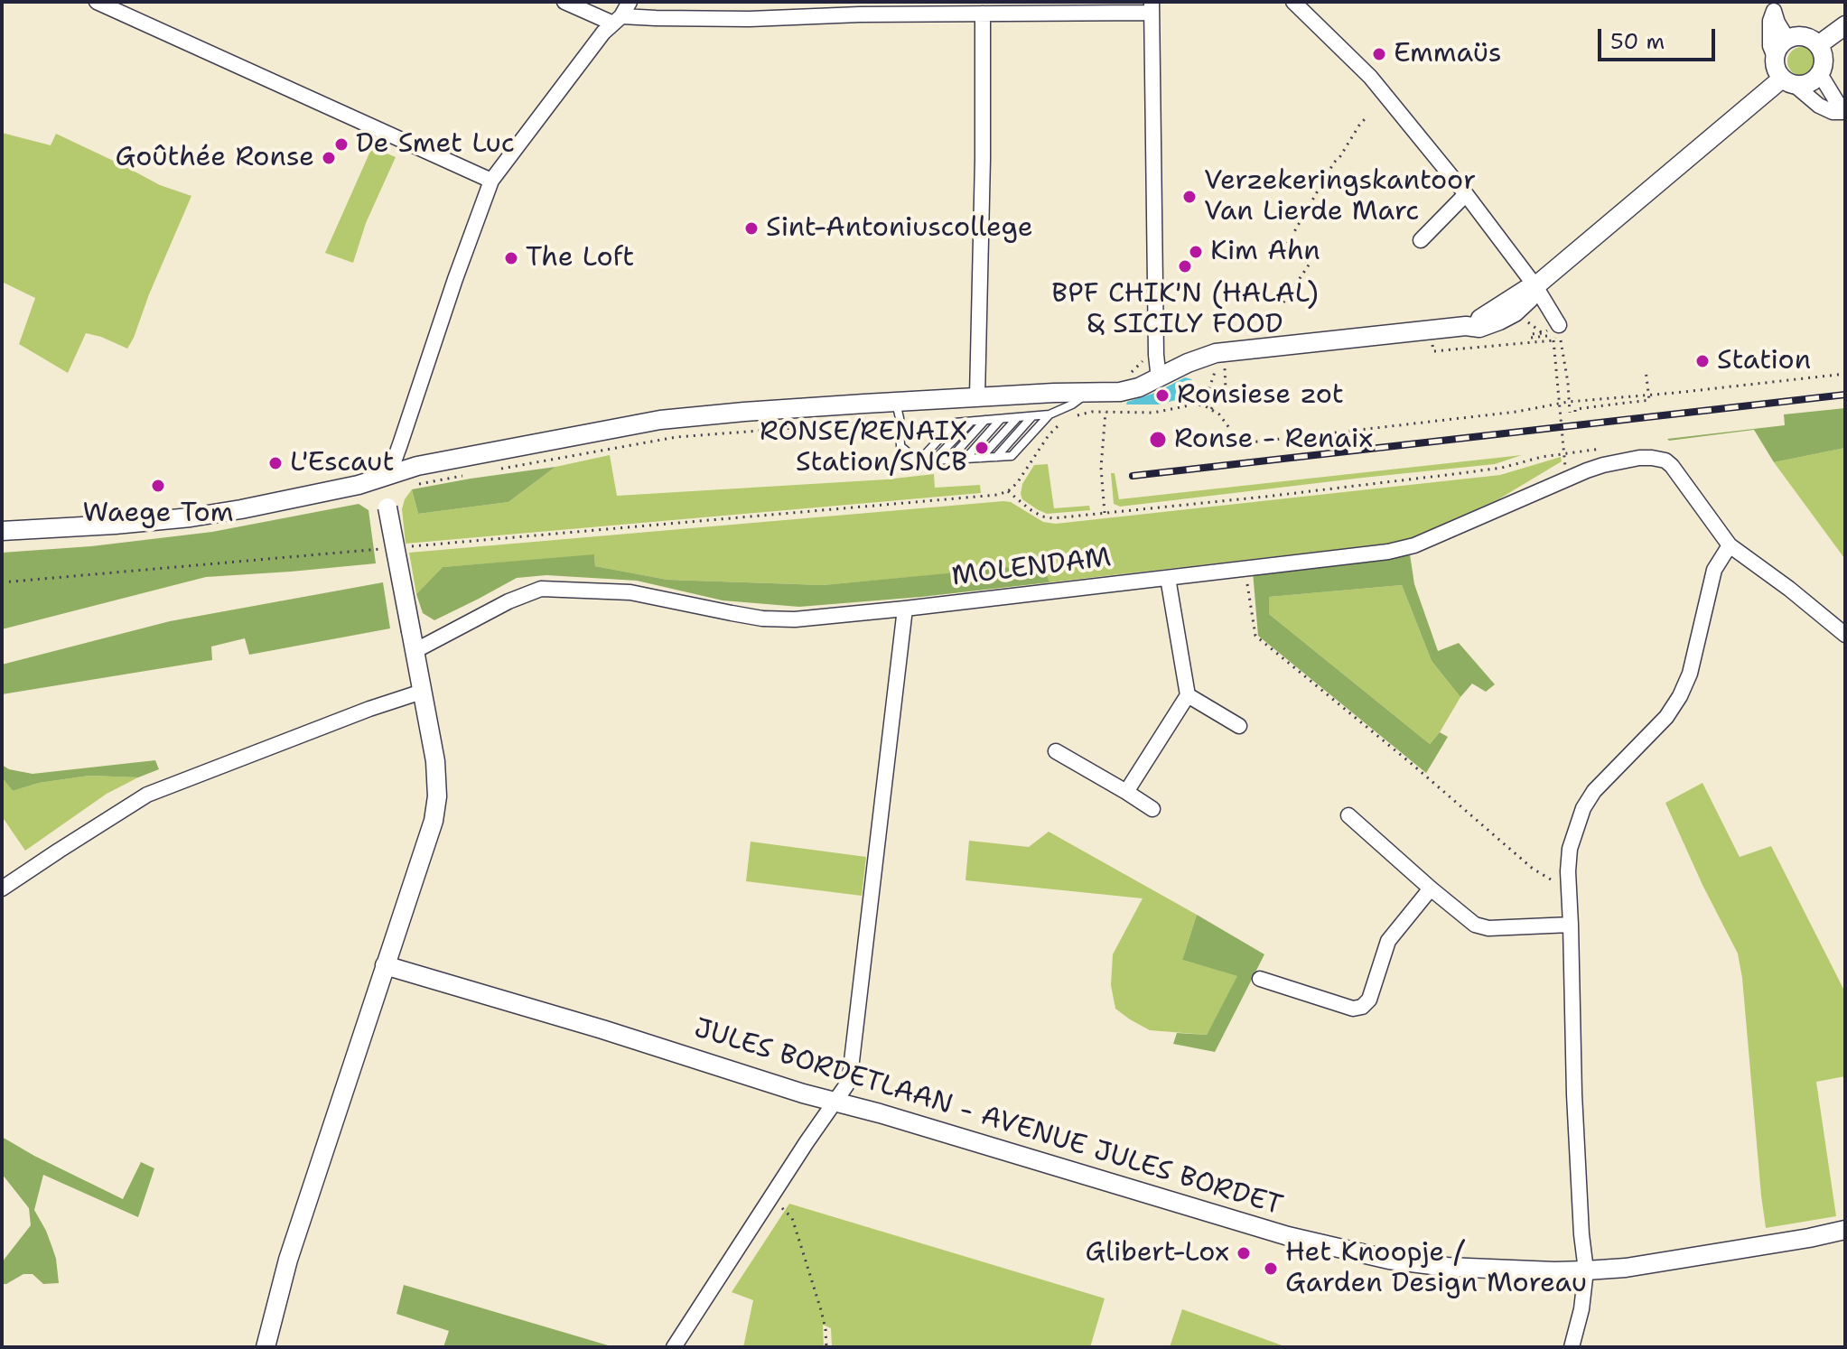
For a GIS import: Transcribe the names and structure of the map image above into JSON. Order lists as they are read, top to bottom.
{
  "streets": {
    "street": ["MOLENDAM", "JULES BORDETLAAN - AVENUE JULES BORDET"]
  },
  "places": [
    "Emmaüs",
    "De Smet Luc",
    "Goûthée Ronse",
    "Verzekeringskantoor Van Lierde Marc",
    "Sint-Antoniuscollege",
    "Kim Ahn",
    "The Loft",
    "BPF CHIK'N (HALAL) & SICILY FOOD",
    "Station",
    "Ronsiese zot",
    "Ronse - Renaix",
    "RONSE/RENAIX Station/SNCB",
    "L'Escaut",
    "Waege Tom",
    "Glibert-Lox",
    "Het Knoopje / Garden Design Moreau"
  ],
  "scale_bar": "50 m"
}
